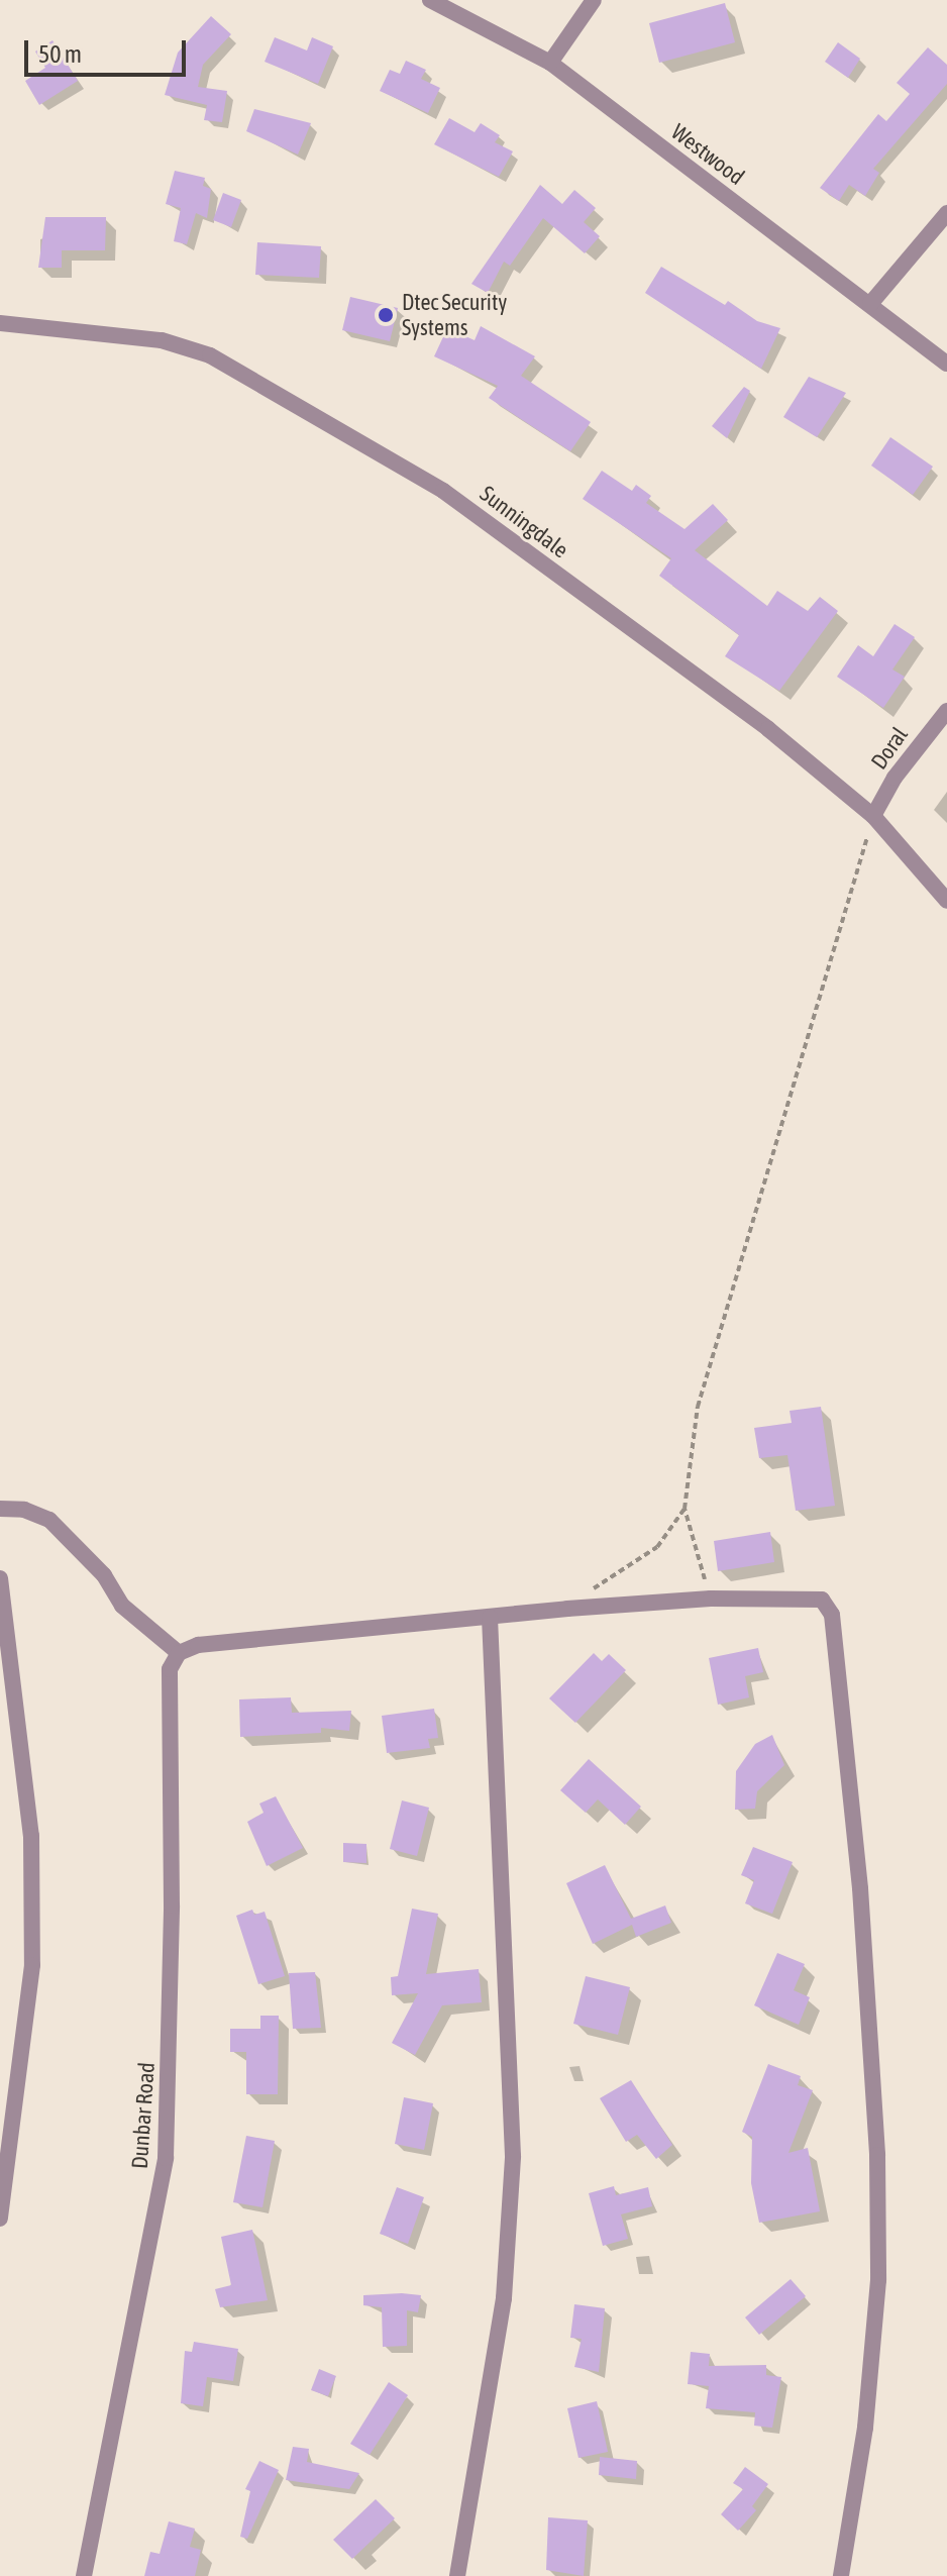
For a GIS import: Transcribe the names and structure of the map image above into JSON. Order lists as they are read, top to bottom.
{
  "streets": {
    "street": [
      "Westwood",
      "Sunningdale",
      "Doral",
      "Dunbar Road"
    ]
  },
  "crossings": [
    ["Sunningdale", "Doral"]
  ],
  "places": ["Dtec Security Systems"],
  "scale_bar": "50 m"
}
